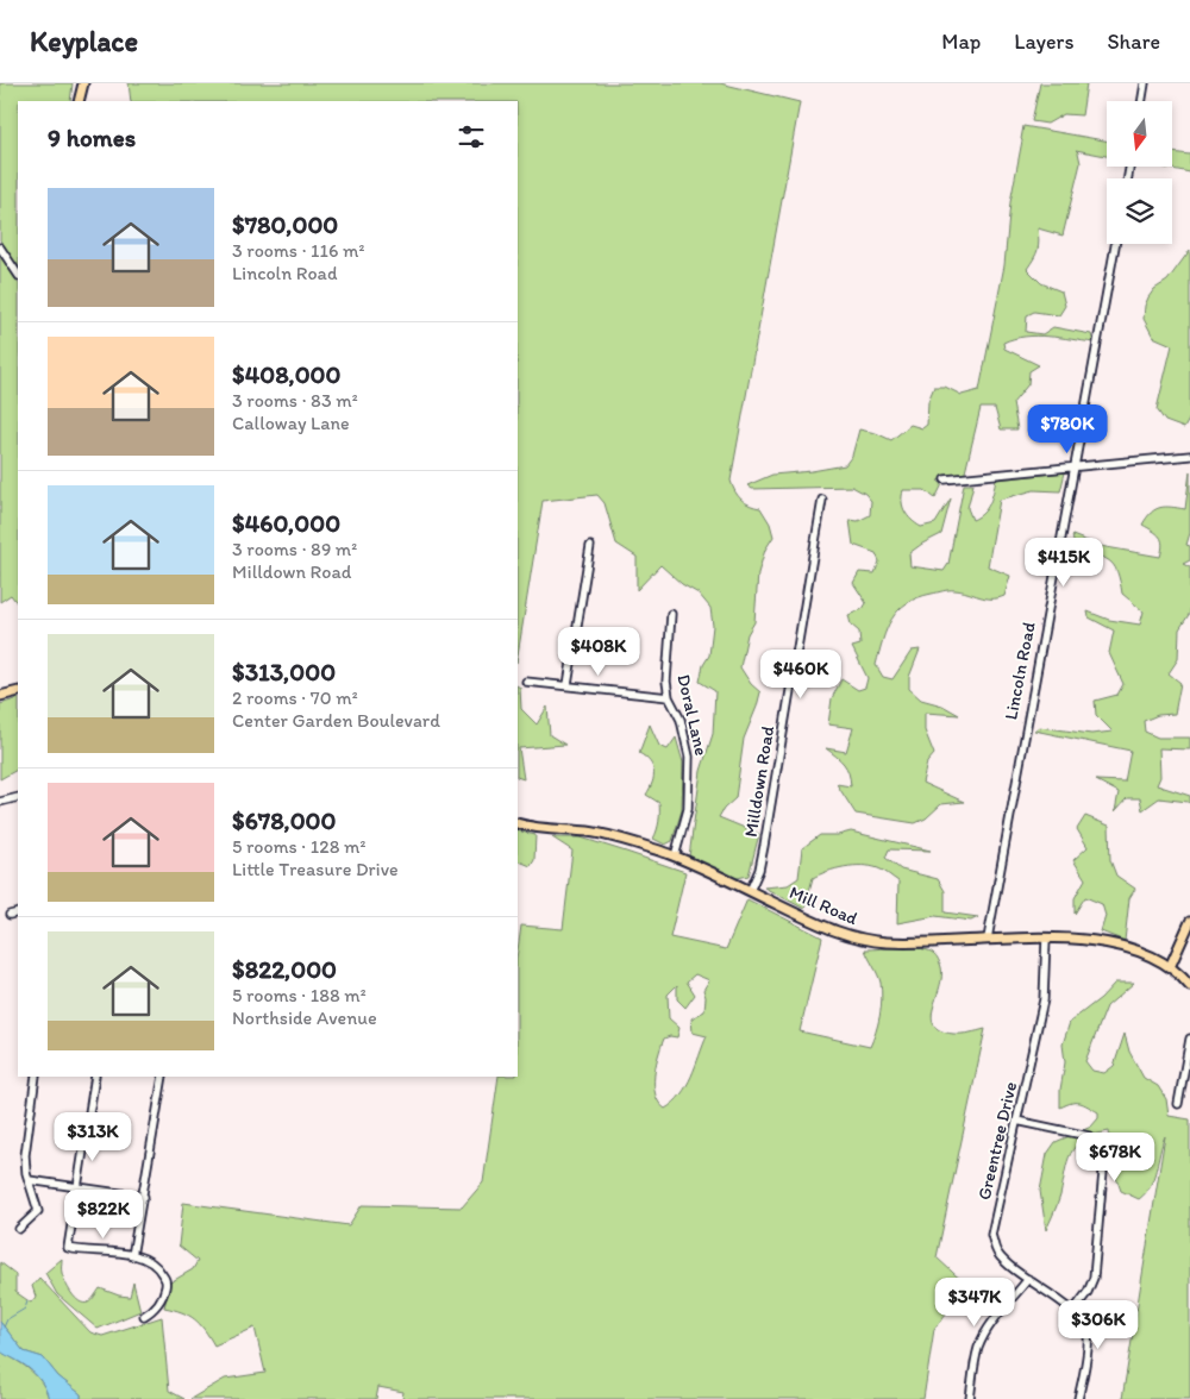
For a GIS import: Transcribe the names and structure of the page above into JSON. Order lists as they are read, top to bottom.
{
  "streets": {
    "main road": ["Mill Road"],
    "street": [
      "Lincoln Road",
      "Doral Lane",
      "Milldown Road",
      "Greentree Drive"
    ]
  },
  "crossings": [
    ["Lincoln Road", "Mill Road"],
    ["Doral Lane", "Mill Road"],
    ["Milldown Road", "Mill Road"],
    ["Mill Road", "Greentree Drive"]
  ],
  "north": "bottom",
  "page": {
    "header": "Keyplace",
    "nav": ["Map", "Layers", "Share"],
    "heading": "9 homes",
    "list": [
      {
        "name": "$780,000",
        "note": "3 rooms · 116 m² · Lincoln Road"
      },
      {
        "name": "$408,000",
        "note": "3 rooms · 83 m² · Calloway Lane"
      },
      {
        "name": "$460,000",
        "note": "3 rooms · 89 m² · Milldown Road"
      },
      {
        "name": "$313,000",
        "note": "2 rooms · 70 m² · Center Garden Boulevard"
      },
      {
        "name": "$678,000",
        "note": "5 rooms · 128 m² · Little Treasure Drive"
      },
      {
        "name": "$822,000",
        "note": "5 rooms · 188 m² · Northside Avenue"
      }
    ],
    "price": [
      "$780K",
      "$415K",
      "$408K",
      "$460K",
      "$313K",
      "$678K",
      "$822K",
      "$347K",
      "$306K"
    ]
  }
}
